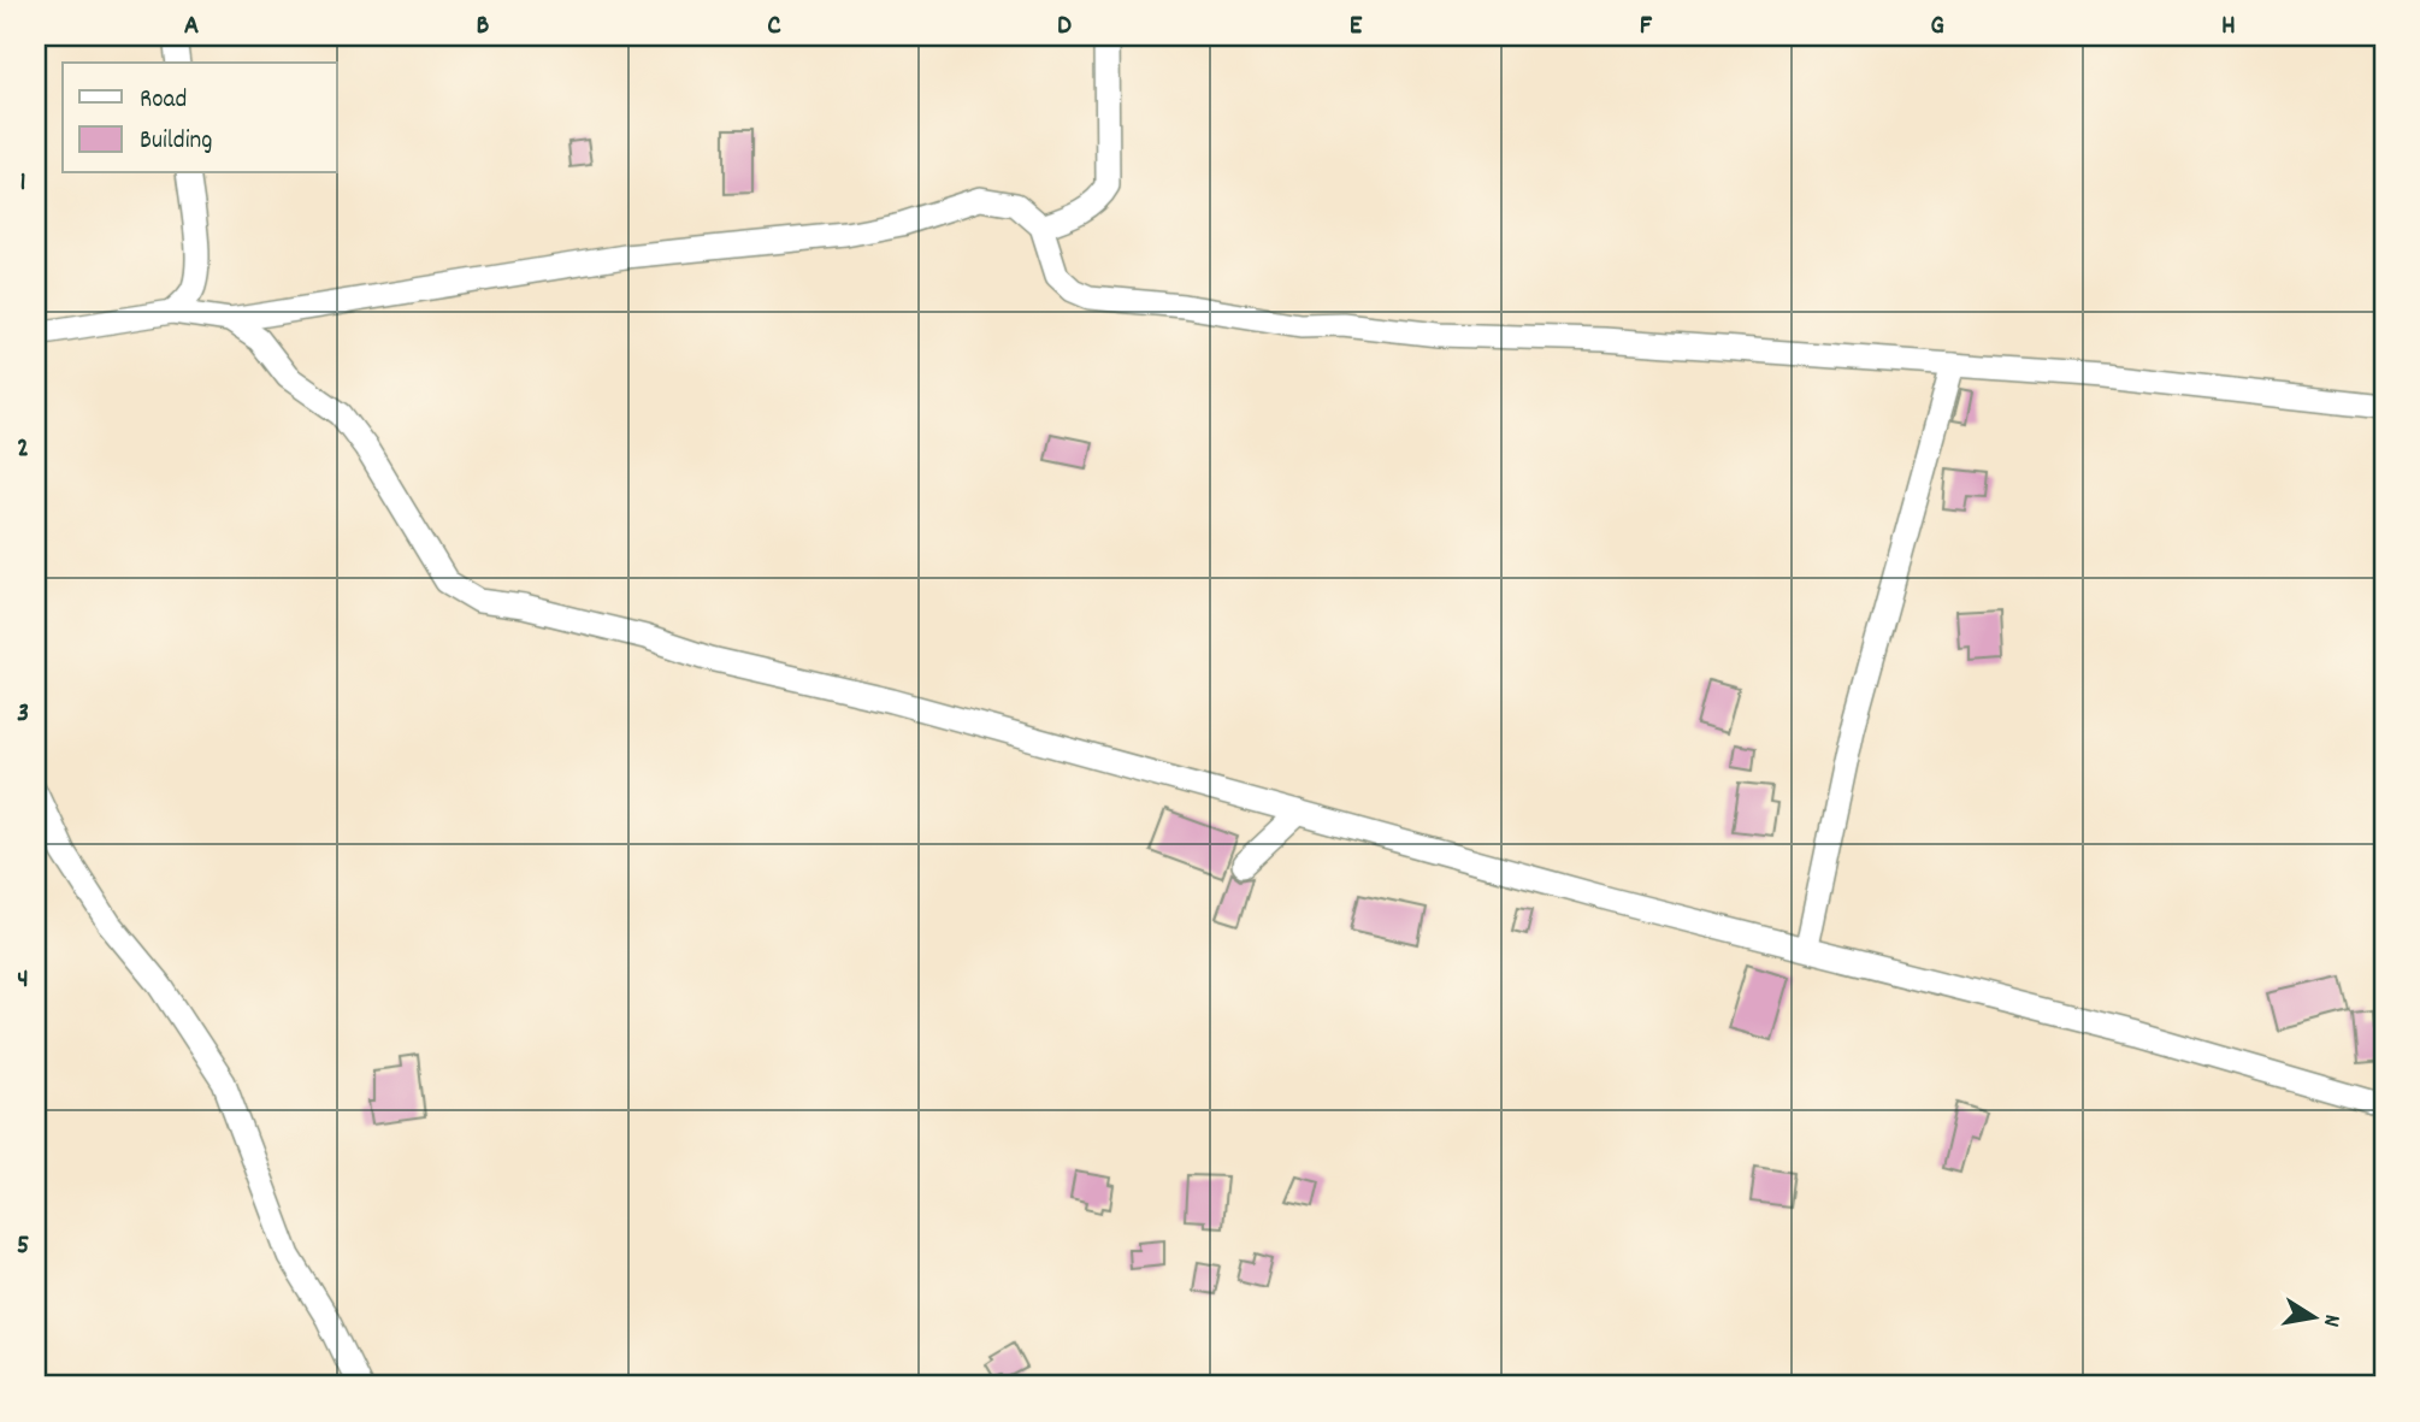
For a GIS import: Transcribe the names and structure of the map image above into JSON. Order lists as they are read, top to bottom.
{
  "legend": ["Road", "Building"],
  "north": "right",
  "grid": {
    "columns": [
      "A",
      "B",
      "C",
      "D",
      "E",
      "F",
      "G",
      "H"
    ],
    "rows": [
      "1",
      "2",
      "3",
      "4",
      "5"
    ]
  }
}
